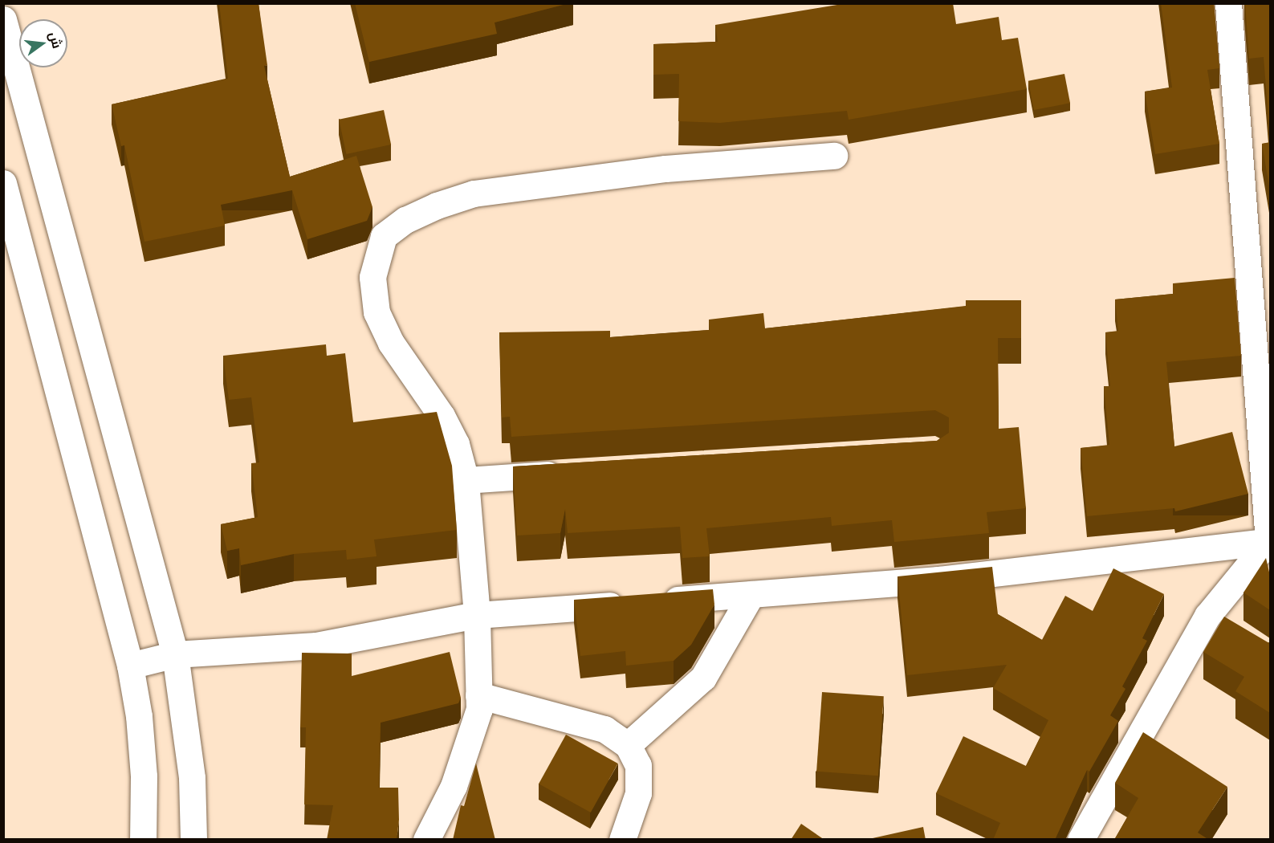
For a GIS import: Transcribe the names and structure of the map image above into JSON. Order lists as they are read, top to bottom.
{
  "north": "right"
}
